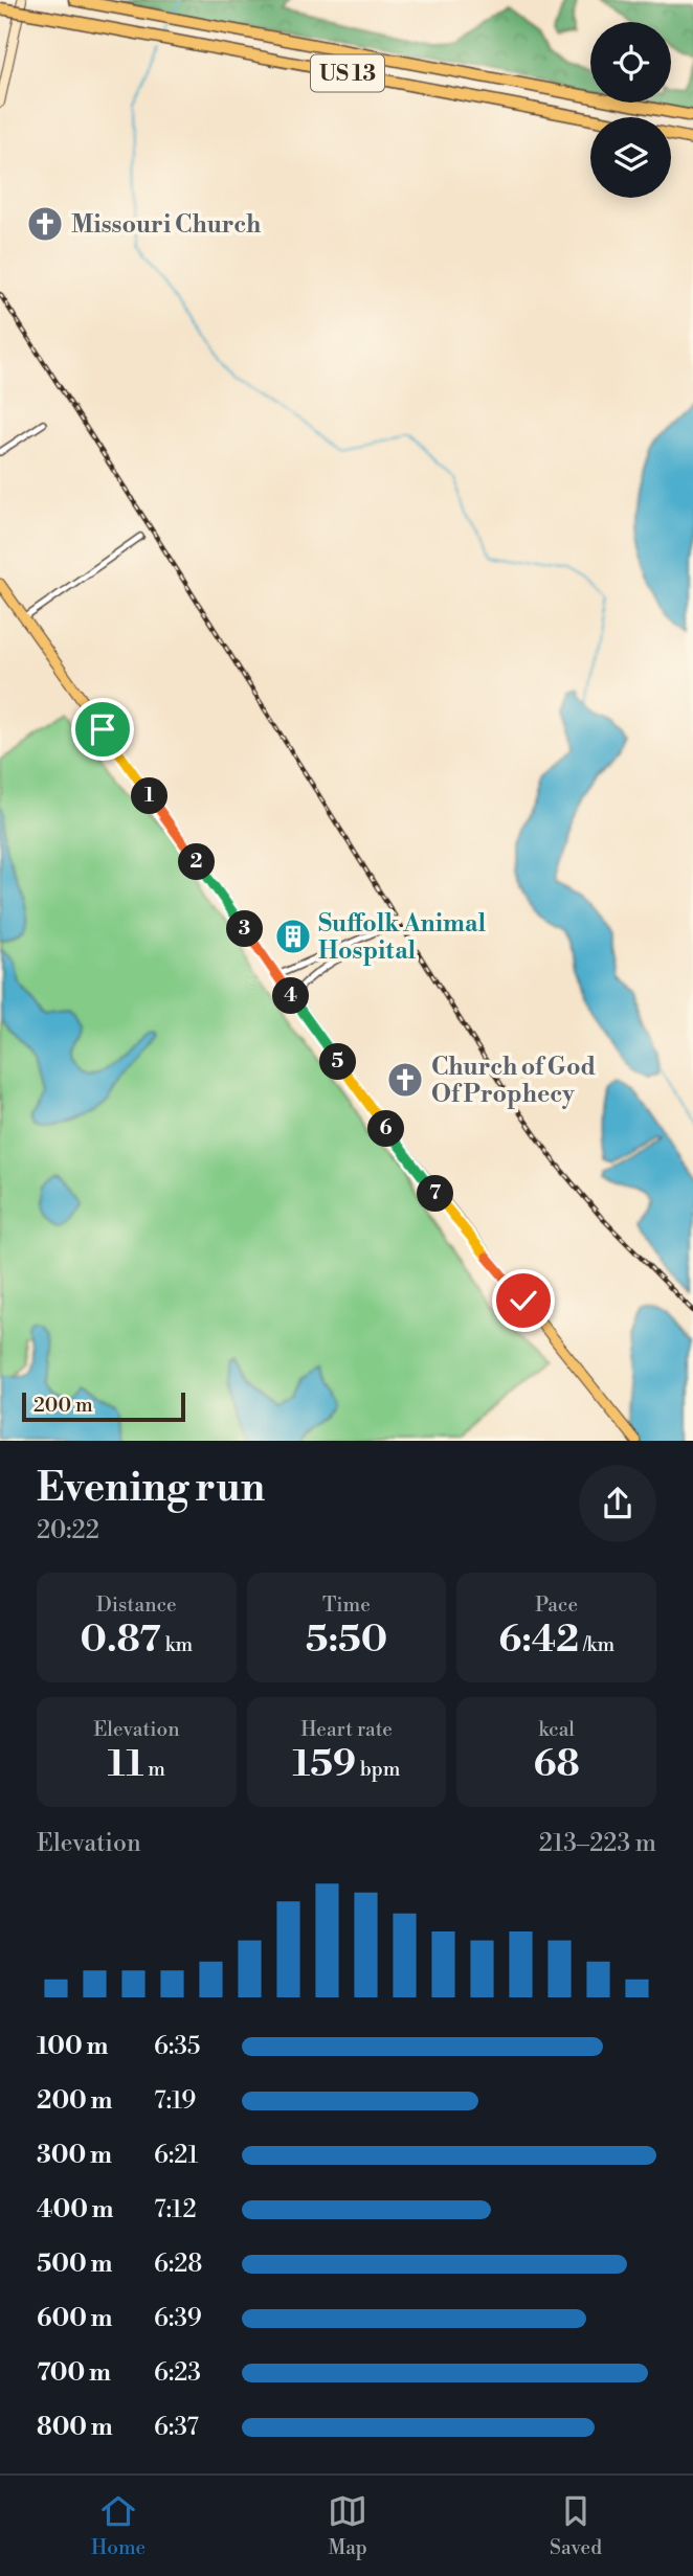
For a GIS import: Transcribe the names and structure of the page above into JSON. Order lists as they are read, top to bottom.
{
  "streets": {
    "highway": ["US 13"]
  },
  "places": {
    "church": ["Missouri Church", "Church of God Of Prophecy"],
    "building": ["Suffolk Animal Hospital"]
  },
  "scale_bar": "200 m",
  "page": {
    "pins": [
      "1",
      "2",
      "3",
      "4",
      "5",
      "6",
      "7"
    ],
    "scale": "200 m",
    "heading": ["Evening run", "20:22"],
    "stats": [
      ["Distance", "0.87 km"],
      ["Time", "5:50"],
      ["Pace", "6:42 /km"],
      ["Elevation", "11 m"],
      ["Heart rate", "159 bpm"],
      ["kcal", "68"]
    ],
    "chart": ["Elevation", "213–223 m"],
    "list": [
      {
        "name": "100 m",
        "note": "6:35"
      },
      {
        "name": "200 m",
        "note": "7:19"
      },
      {
        "name": "300 m",
        "note": "6:21"
      },
      {
        "name": "400 m",
        "note": "7:12"
      },
      {
        "name": "500 m",
        "note": "6:28"
      },
      {
        "name": "600 m",
        "note": "6:39"
      },
      {
        "name": "700 m",
        "note": "6:23"
      },
      {
        "name": "800 m",
        "note": "6:37"
      }
    ],
    "tabs": ["Home", "Map", "Saved"]
  }
}
